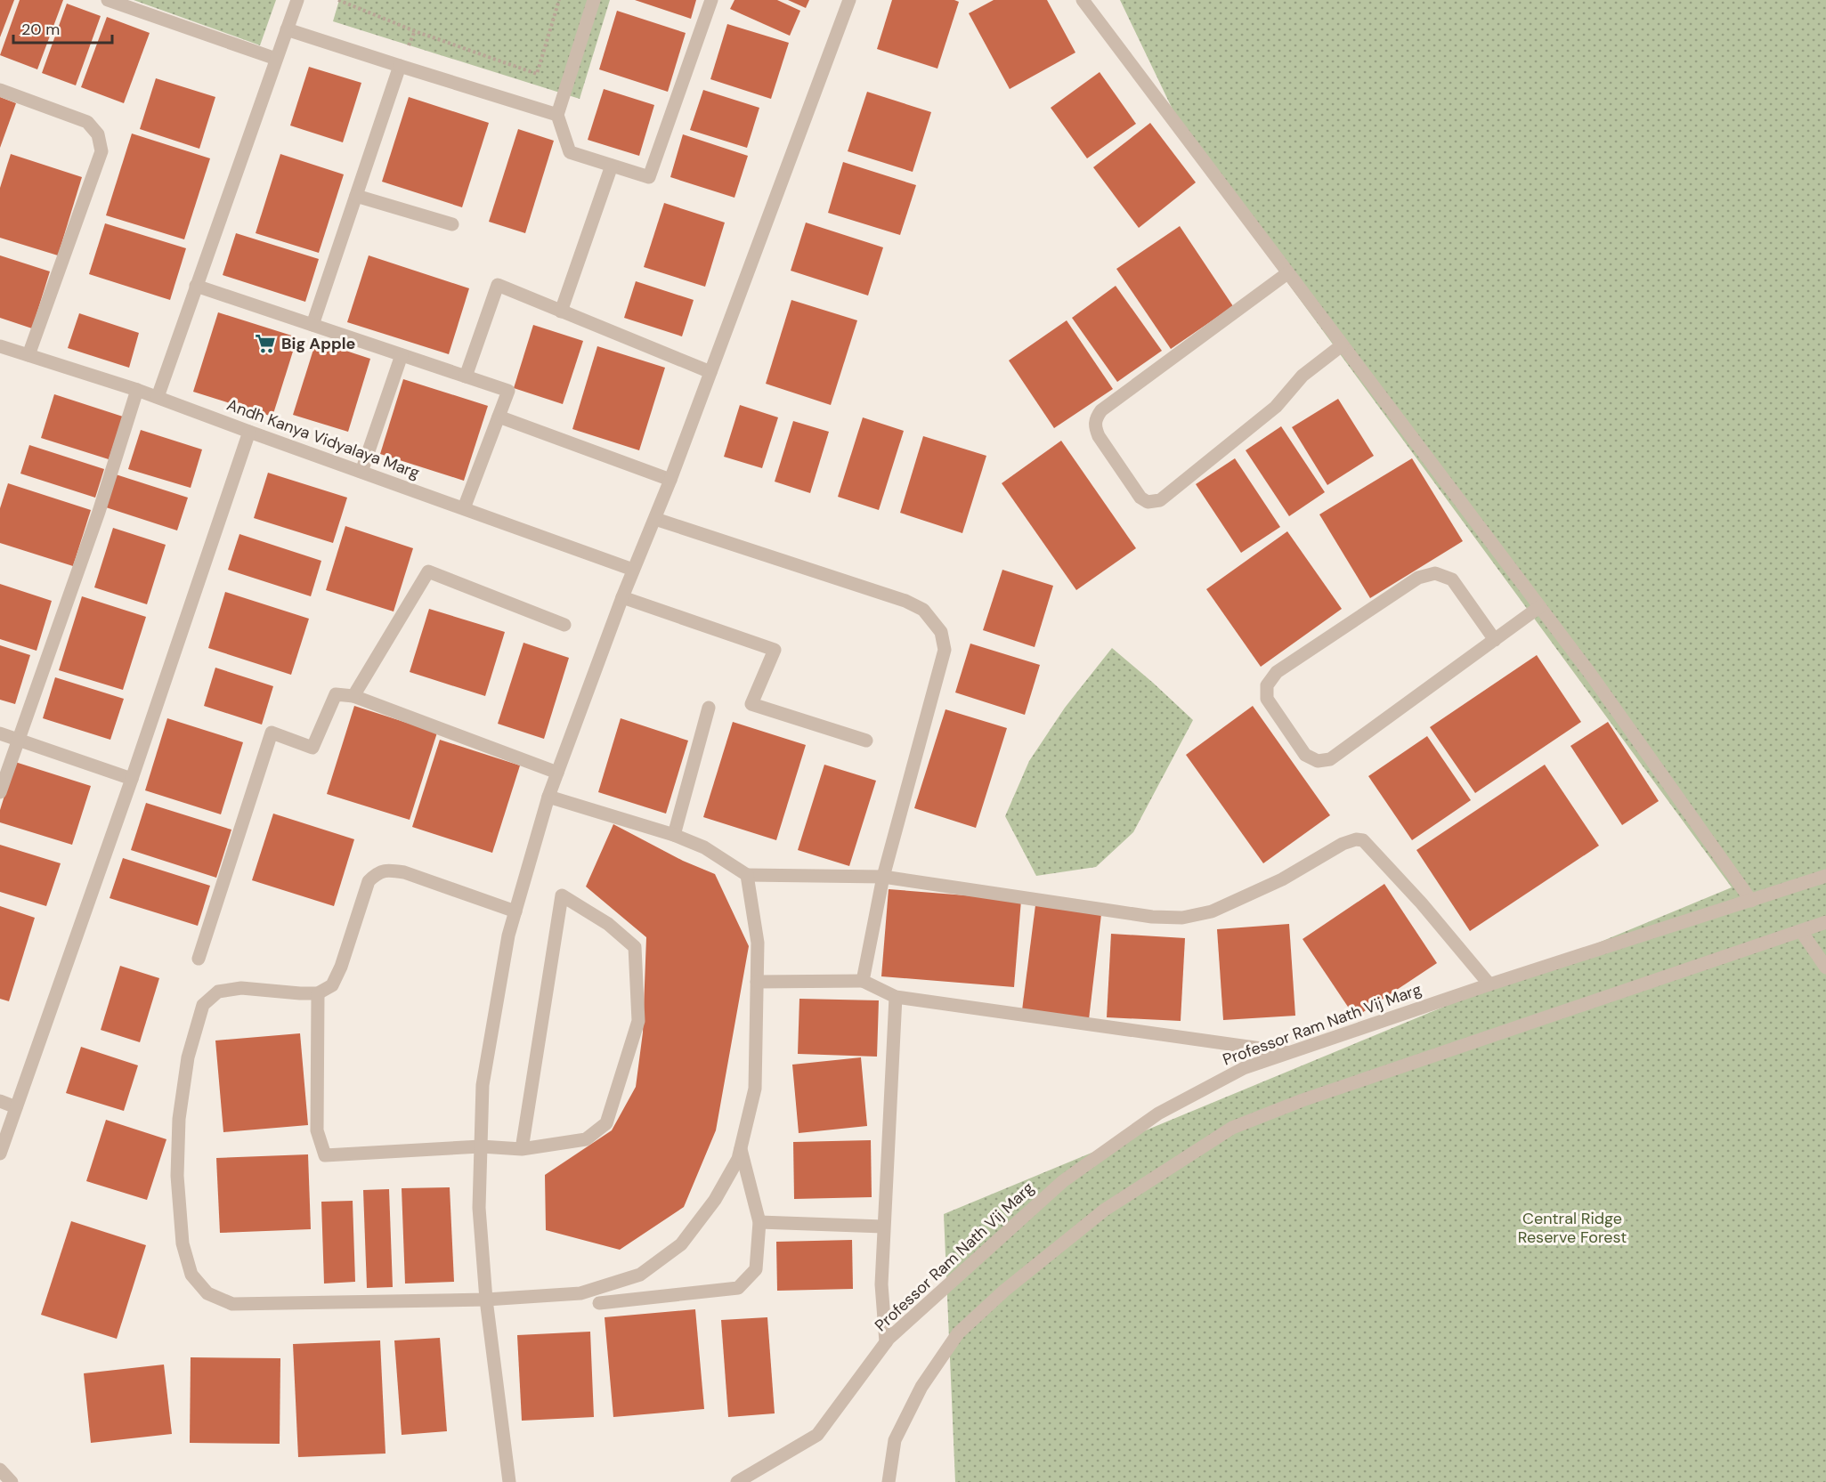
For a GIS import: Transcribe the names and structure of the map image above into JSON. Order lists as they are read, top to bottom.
{
  "streets": {
    "street": ["Andh Kanya Vidyalaya Marg", "Professor Ram Nath Vij Marg"]
  },
  "parks": ["Central Ridge Reserve Forest"],
  "places": {
    "supermarket": ["Big Apple"]
  },
  "scale_bar": "20 m"
}
